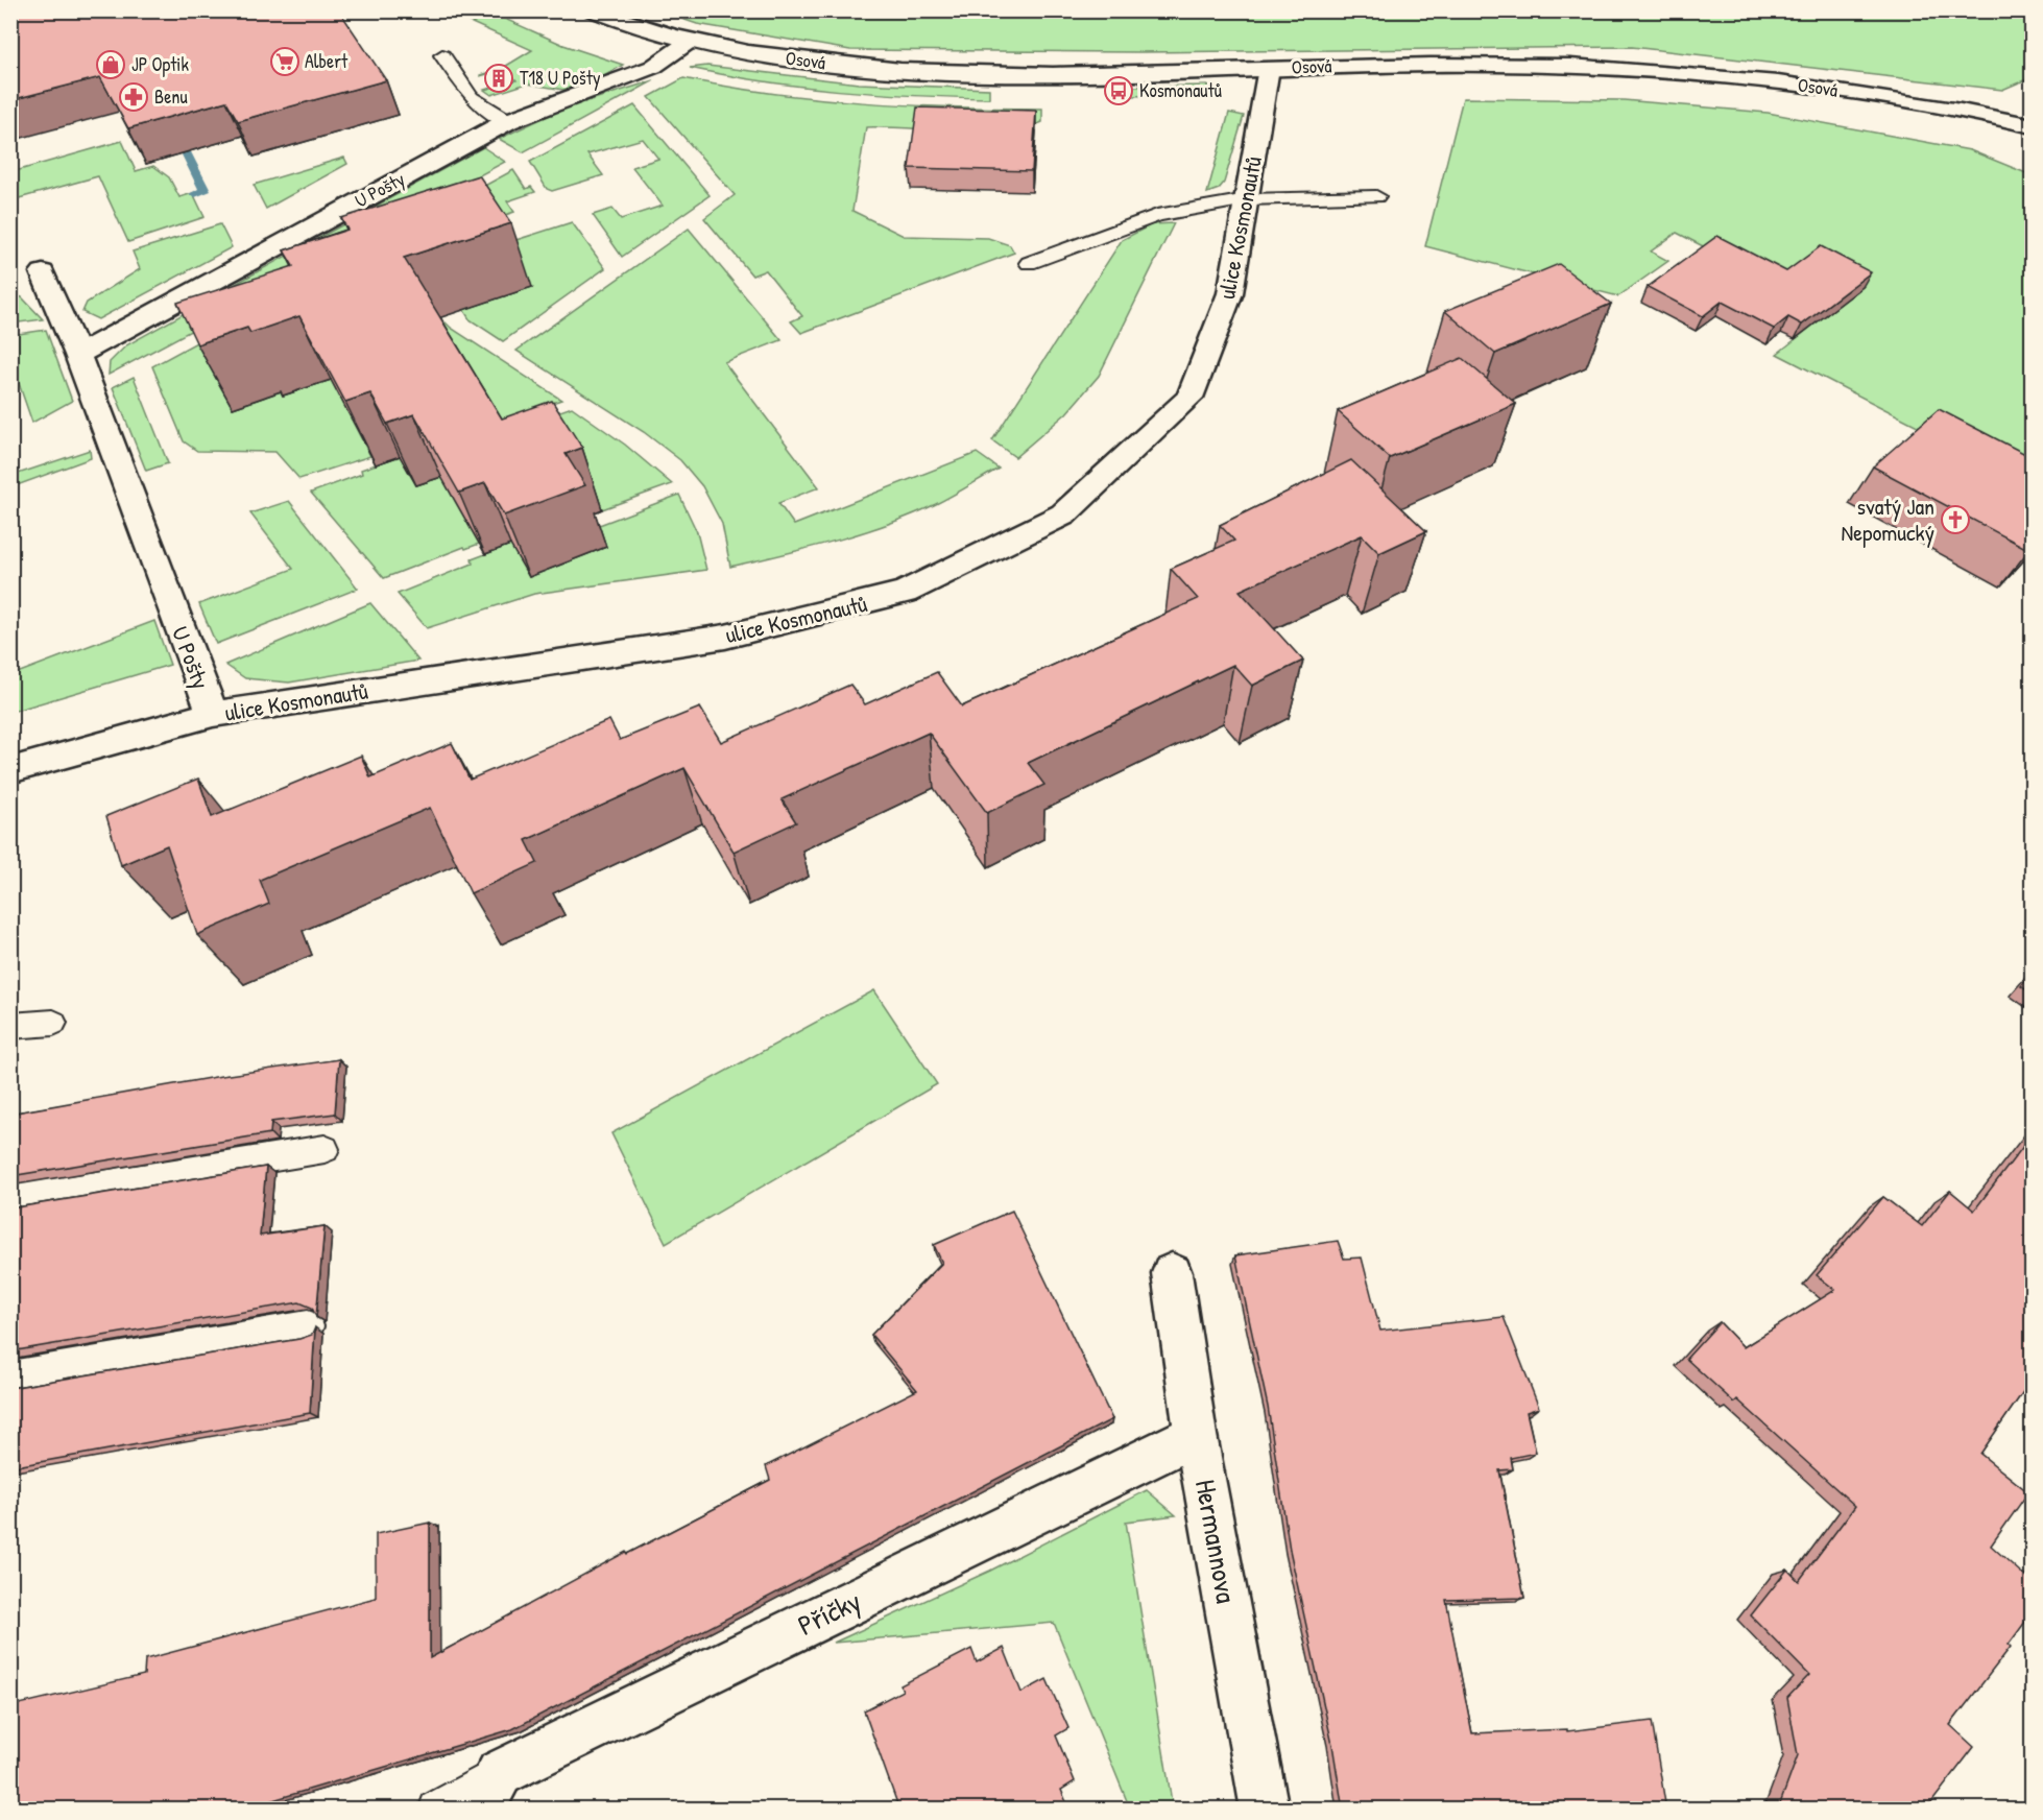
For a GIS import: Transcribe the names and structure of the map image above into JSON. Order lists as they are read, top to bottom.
{
  "streets": {
    "street": [
      "Osová",
      "U Pošty",
      "ulice Kosmonautů",
      "Hermannova",
      "Příčky"
    ]
  },
  "crossings": [
    ["Osová", "U Pošty"],
    ["Osová", "ulice Kosmonautů"],
    ["U Pošty", "ulice Kosmonautů"],
    ["Hermannova", "Příčky"]
  ],
  "places": {
    "supermarket": ["Albert"],
    "shop": ["JP Optik"],
    "building": ["T18 U Pošty"],
    "bus stop": ["Kosmonautů"],
    "pharmacy": ["Benu"],
    "church": ["svatý Jan Nepomucký"]
  }
}
